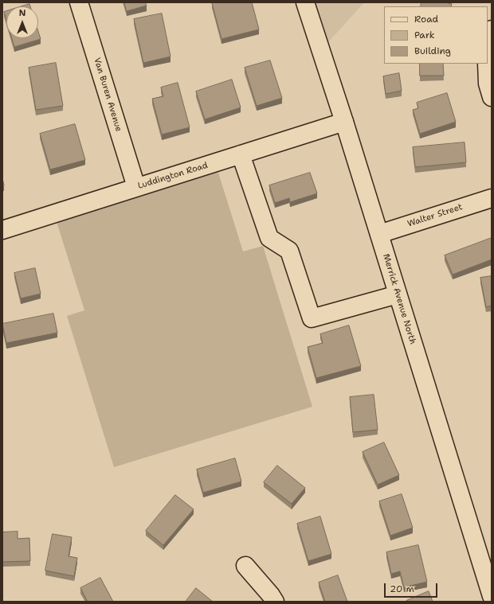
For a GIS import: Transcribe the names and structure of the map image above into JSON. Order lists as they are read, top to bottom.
{
  "streets": {
    "street": [
      "Van Buren Avenue",
      "Luddington Road",
      "Walter Street",
      "Merrick Avenue North"
    ]
  },
  "crossings": [
    ["Van Buren Avenue", "Luddington Road"],
    ["Luddington Road", "Merrick Avenue North"],
    ["Walter Street", "Merrick Avenue North"]
  ],
  "legend": ["Road", "Park", "Building"],
  "scale_bar": "20 m",
  "north": "top"
}
